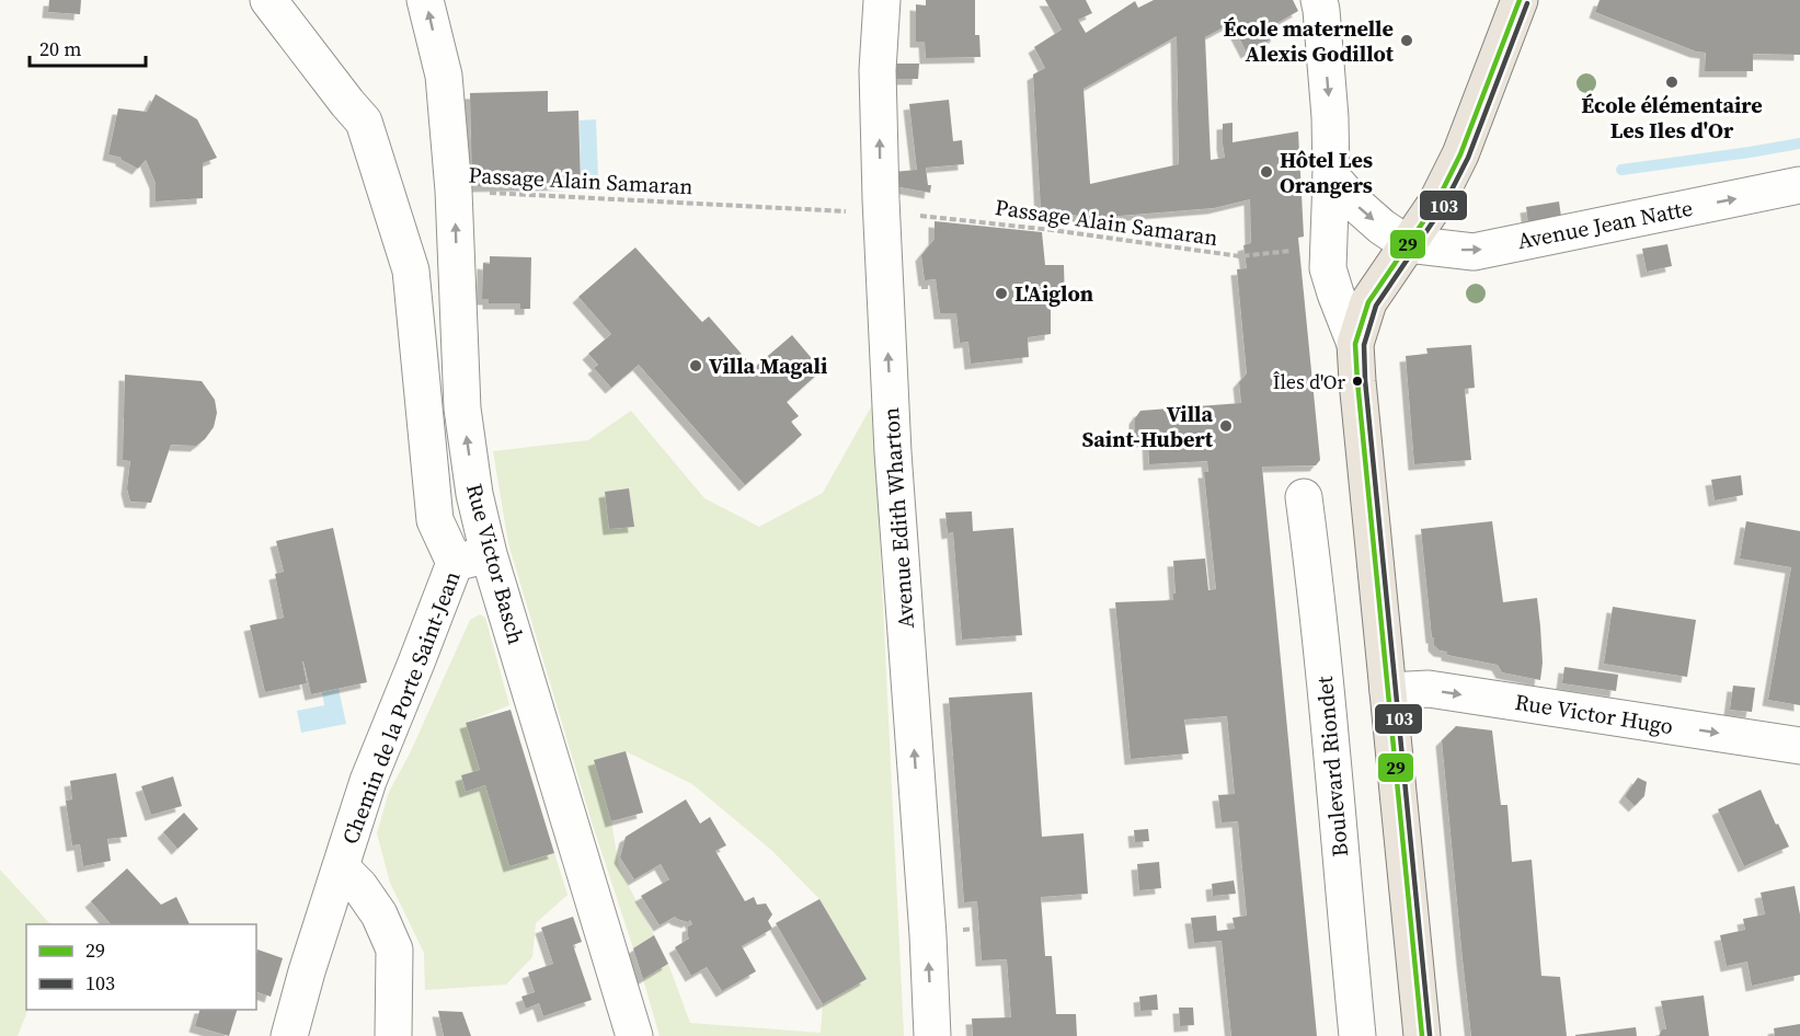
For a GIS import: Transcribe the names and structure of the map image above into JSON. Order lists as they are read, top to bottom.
{
  "streets": {
    "street": [
      "Avenue Jean Natte",
      "Avenue Edith Wharton",
      "Rue Victor Basch",
      "Chemin de la Porte Saint-Jean",
      "Rue Victor Hugo",
      "Boulevard Riondet"
    ],
    "path": ["Passage Alain Samaran"]
  },
  "crossings": [
    ["Passage Alain Samaran", "Rue Victor Basch"],
    ["Rue Victor Basch", "Chemin de la Porte Saint-Jean"]
  ],
  "one_way": ["Avenue Jean Natte", "Avenue Edith Wharton", "Rue Victor Hugo"],
  "places": [
    "École maternelle Alexis Godillot",
    "École élémentaire Les Iles d'Or",
    "Hôtel Les Orangers",
    "L'Aiglon",
    "Villa Magali",
    "Îles d'Or",
    "Villa Saint-Hubert"
  ],
  "lines": ["transit line 29", "transit line 103"],
  "legend": ["29", "103"],
  "scale_bar": "20 m"
}
